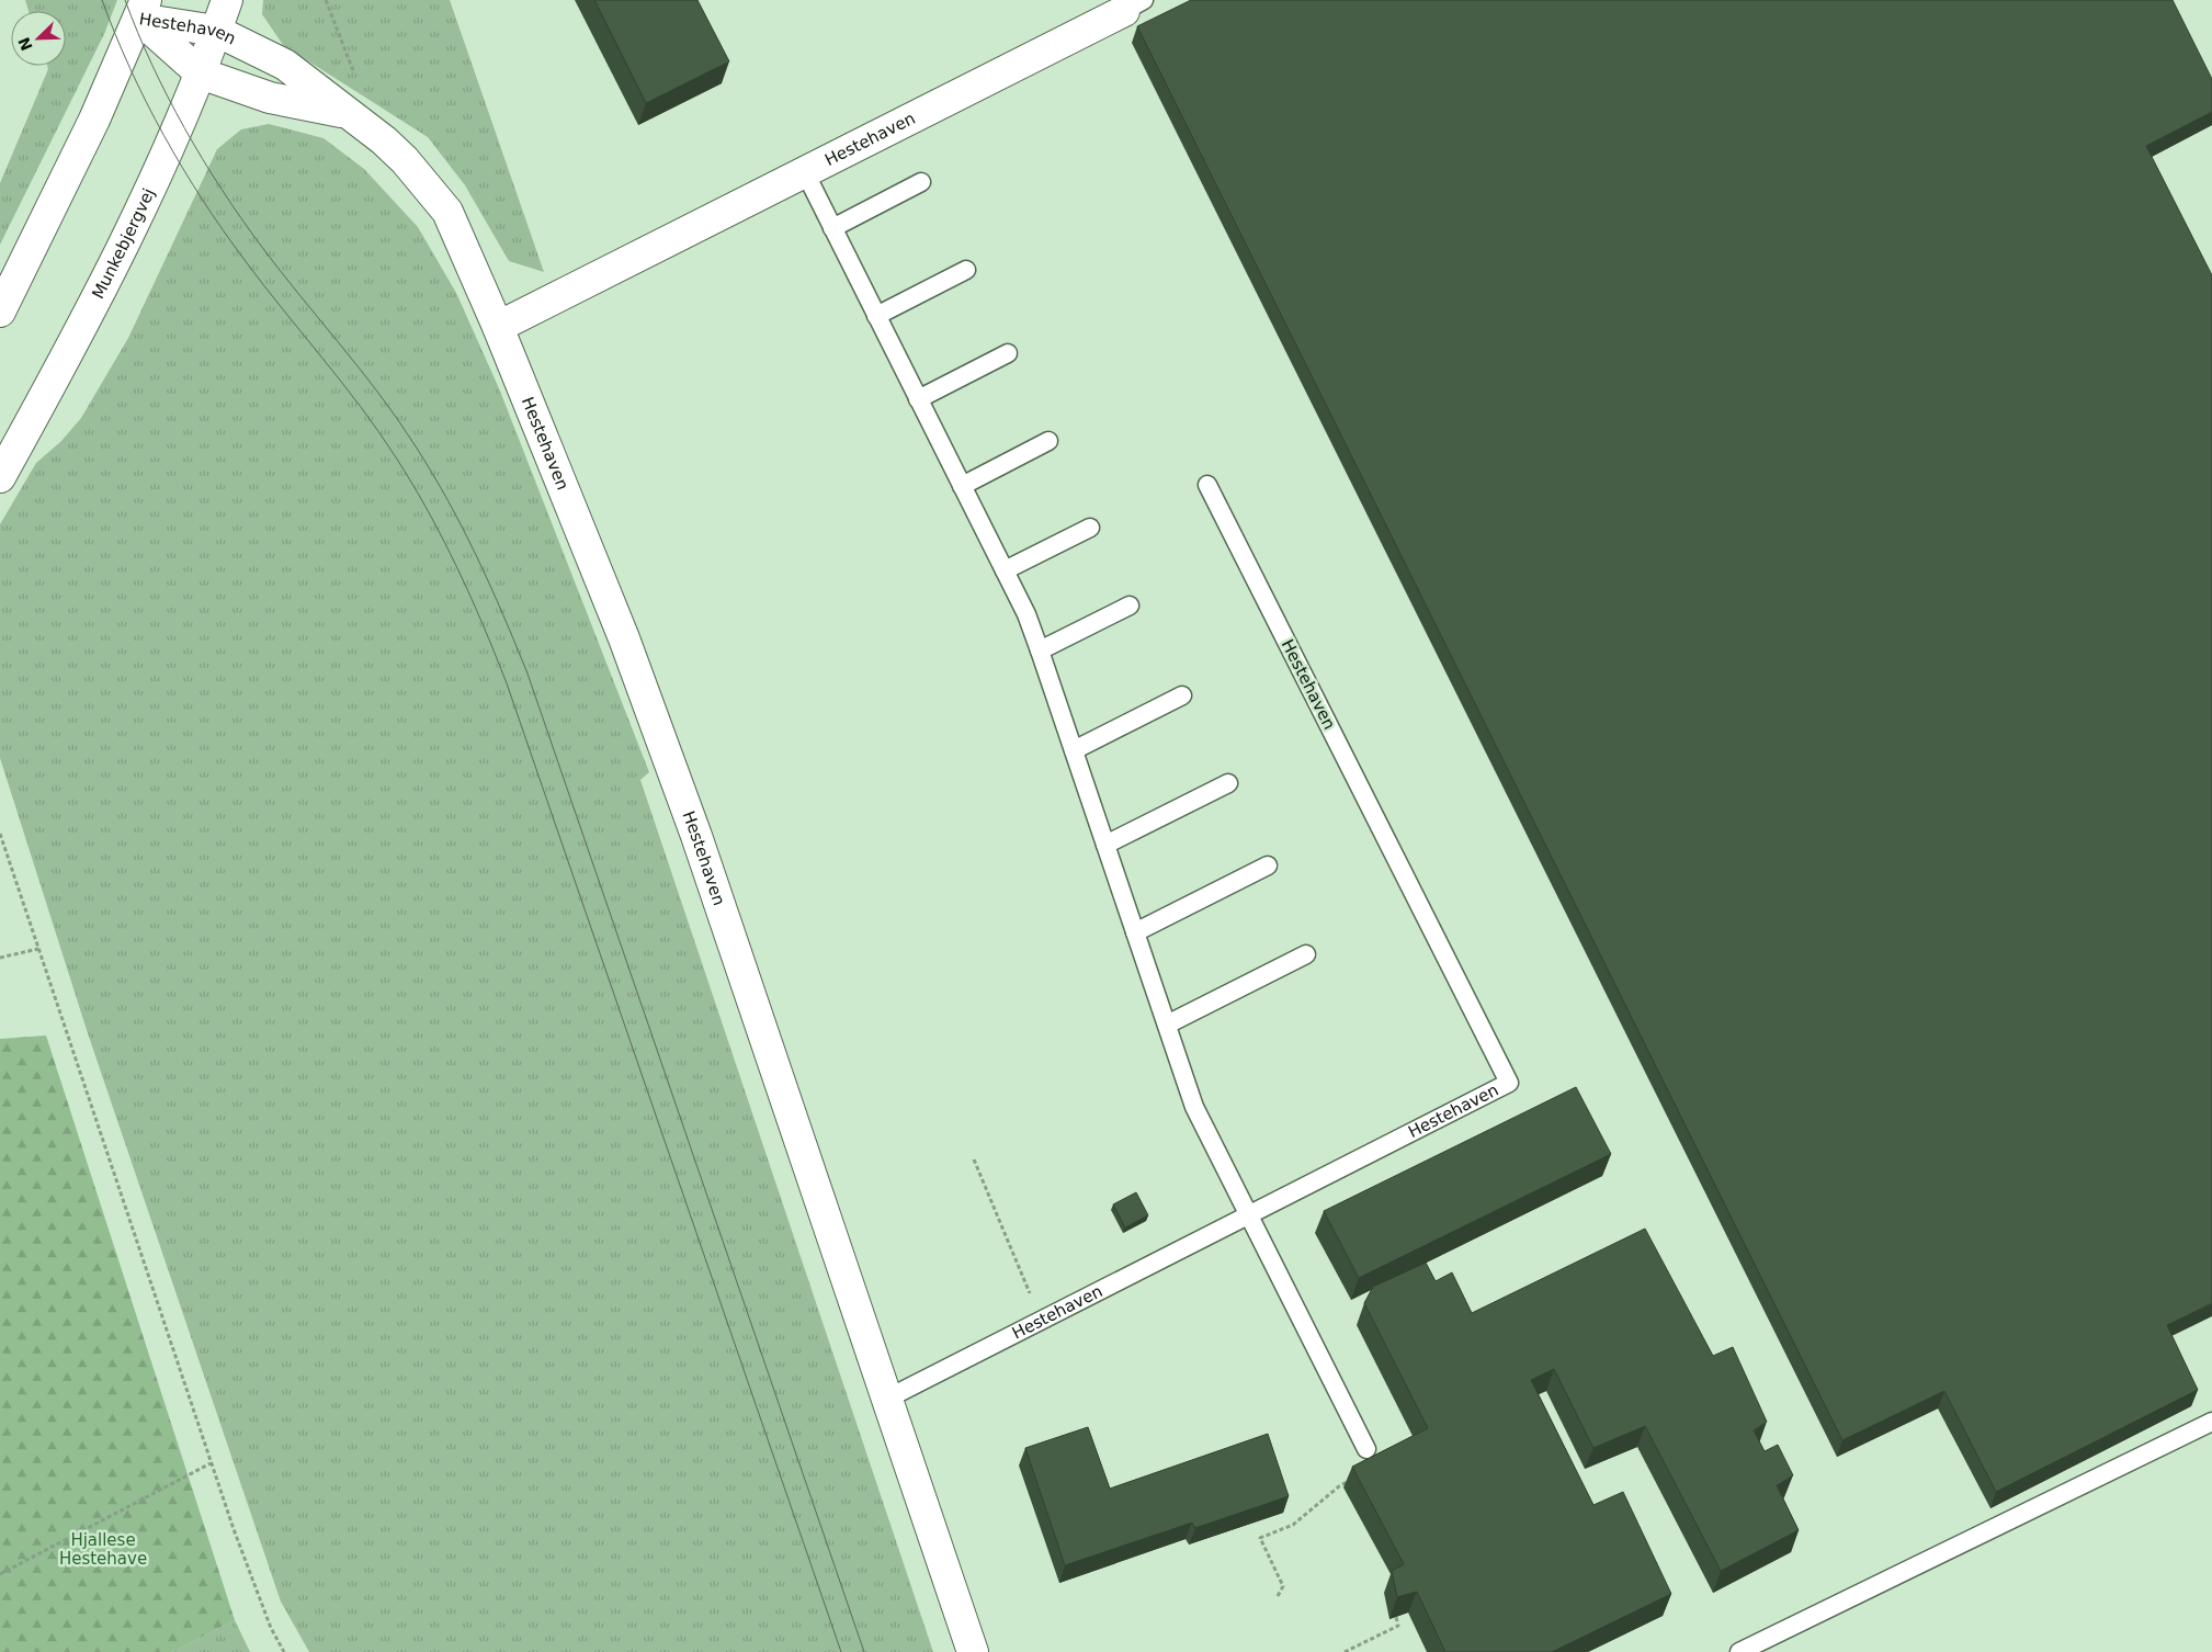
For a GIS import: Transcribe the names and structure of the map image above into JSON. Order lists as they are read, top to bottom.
{
  "streets": {
    "street": ["Hestehaven", "Munkebjergvej"]
  },
  "crossings": [
    ["Hestehaven", "Munkebjergvej"]
  ],
  "parks": ["Hjallese Hestehave"],
  "north": "bottom left"
}
